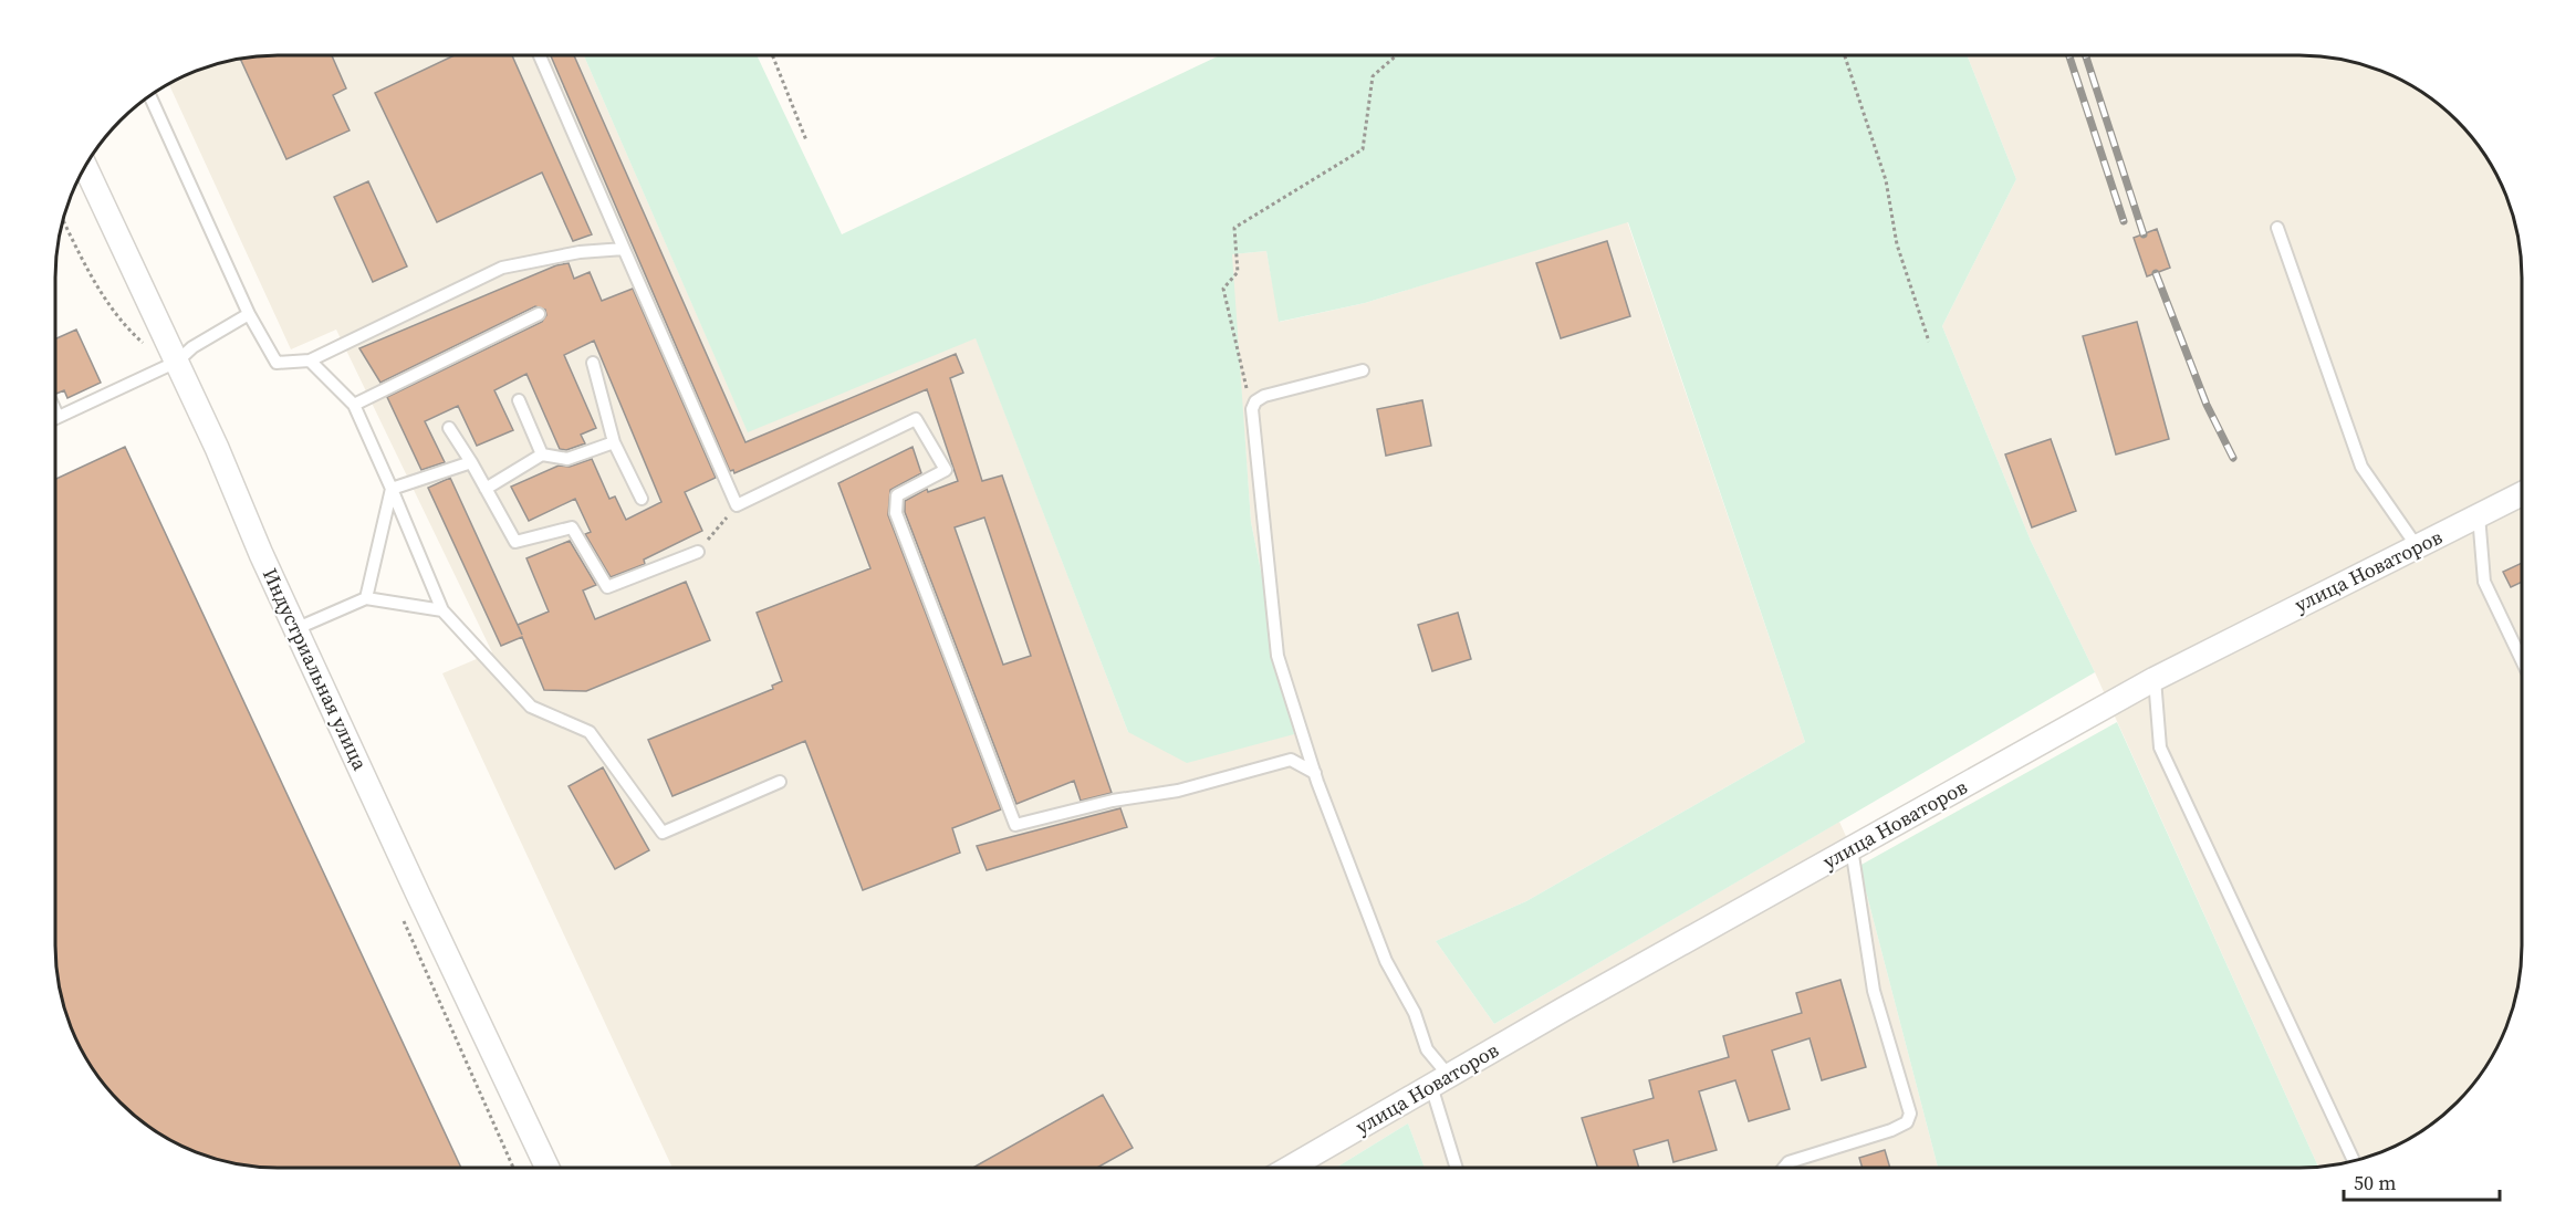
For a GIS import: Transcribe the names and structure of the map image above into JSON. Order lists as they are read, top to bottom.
{
  "streets": {
    "street": ["улица Новаторов", "Индустриальная улица"]
  },
  "scale_bar": "50 m"
}
